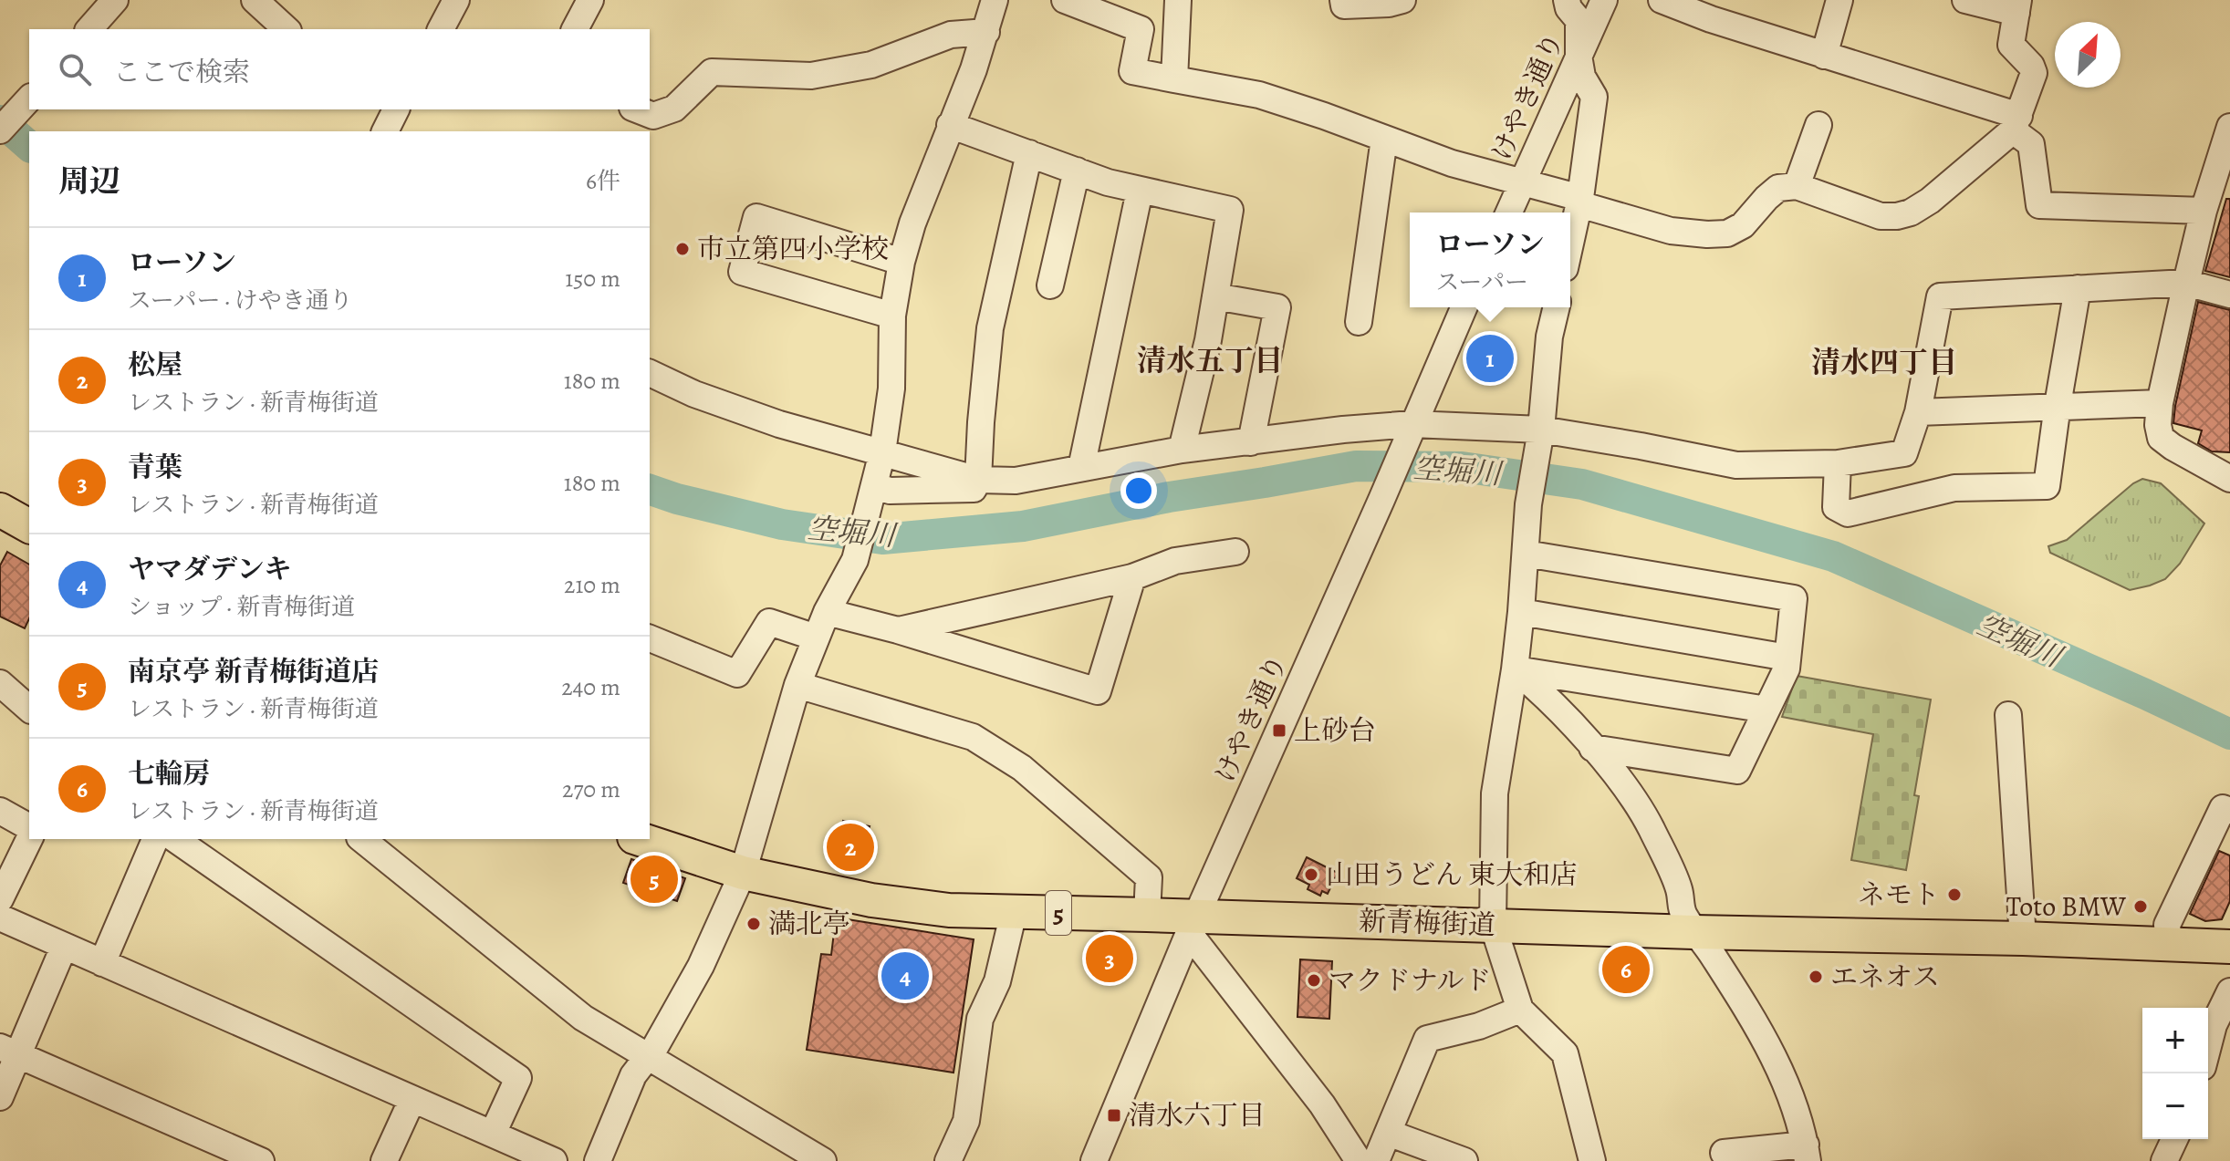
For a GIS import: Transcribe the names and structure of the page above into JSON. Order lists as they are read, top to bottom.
{
  "streets": {
    "main road": ["5", "新青梅街道"],
    "street": ["けやき通り"]
  },
  "crossings": [
    ["けやき通り", "新青梅街道"]
  ],
  "districts": ["清水五丁目", "清水四丁目"],
  "water": ["空堀川"],
  "places": {
    "other": [
      "市立第四小学校",
      "山田うどん 東大和店",
      "ネモト",
      "Toto BMW",
      "満北亭",
      "エネオス",
      "マクドナルド"
    ],
    "transit": ["上砂台", "清水六丁目"]
  },
  "north": "top right",
  "page": {
    "search": "ここで検索",
    "heading": ["周辺", "6件"],
    "popup": ["ローソン", "スーパー"],
    "list": [
      {
        "mark": "1",
        "name": "ローソン",
        "note": "スーパー · けやき通り",
        "value": "150 m"
      },
      {
        "mark": "2",
        "name": "松屋",
        "note": "レストラン · 新青梅街道",
        "value": "180 m"
      },
      {
        "mark": "3",
        "name": "青葉",
        "note": "レストラン · 新青梅街道",
        "value": "180 m"
      },
      {
        "mark": "4",
        "name": "ヤマダデンキ",
        "note": "ショップ · 新青梅街道",
        "value": "210 m"
      },
      {
        "mark": "5",
        "name": "南京亭 新青梅街道店",
        "note": "レストラン · 新青梅街道",
        "value": "240 m"
      },
      {
        "mark": "6",
        "name": "七輪房",
        "note": "レストラン · 新青梅街道",
        "value": "270 m"
      }
    ],
    "pins": [
      "1",
      "2",
      "5",
      "3",
      "6",
      "4"
    ],
    "map_buttons": ["+", "−"]
  }
}
